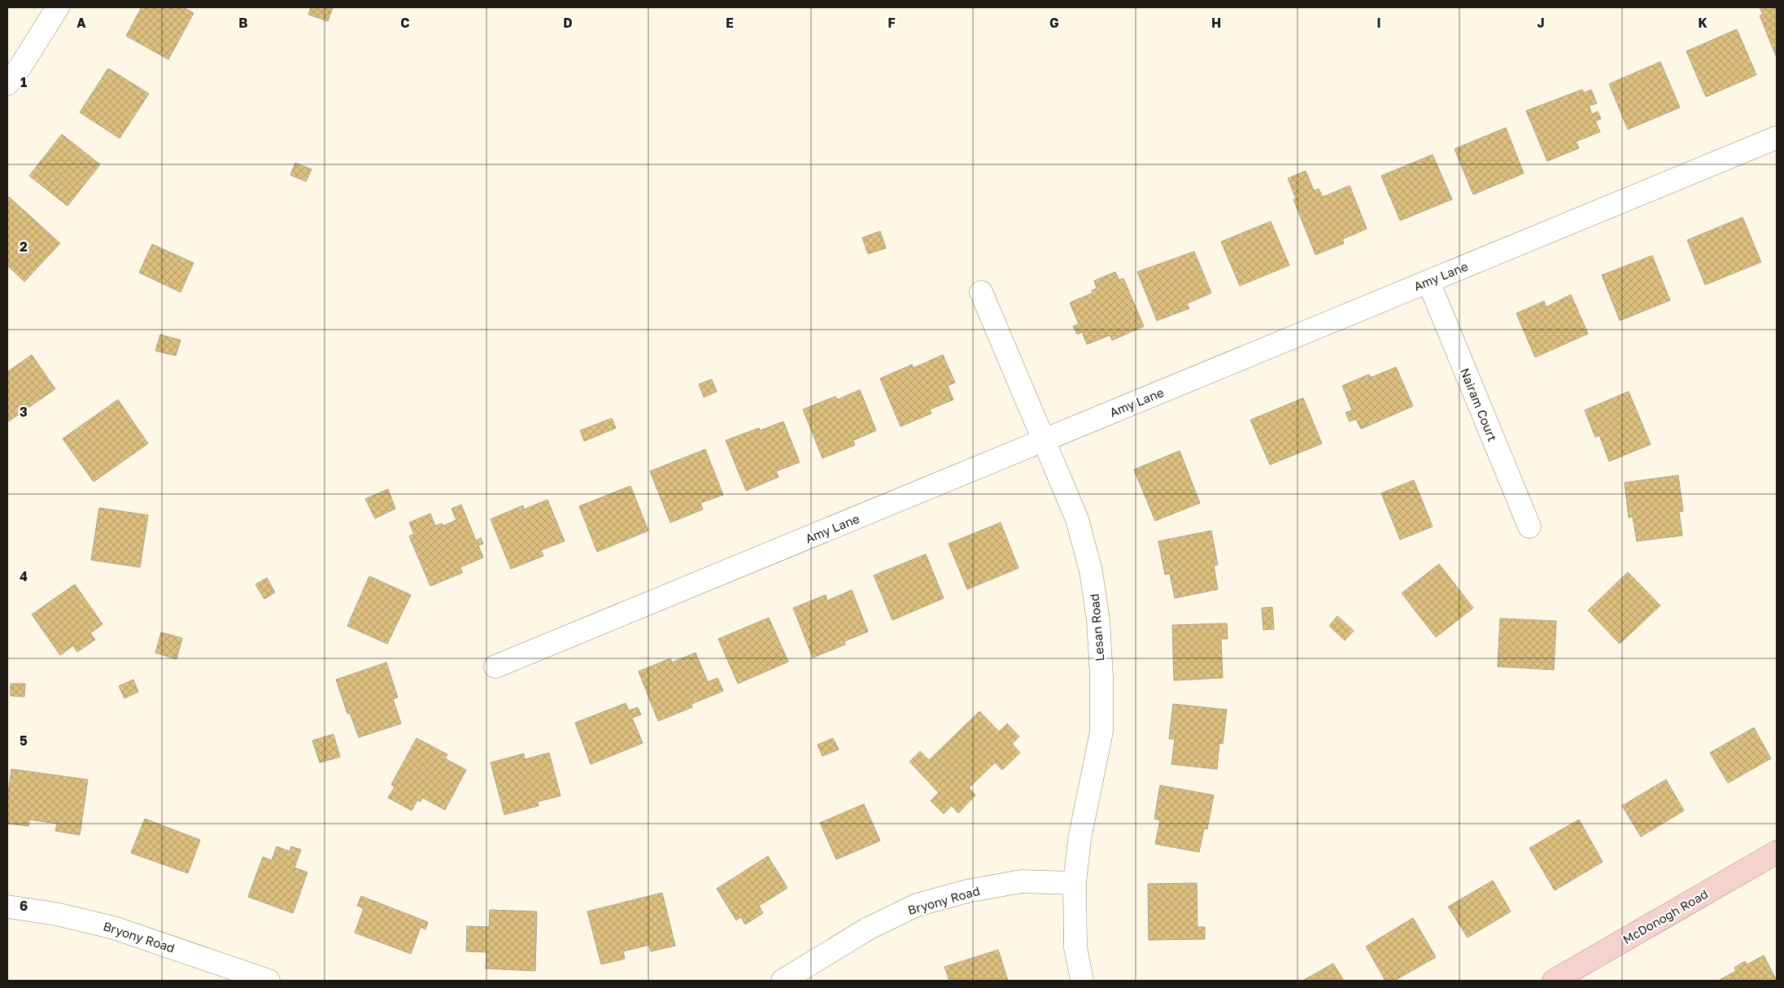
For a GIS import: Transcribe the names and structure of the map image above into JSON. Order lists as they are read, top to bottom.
{
  "streets": {
    "main road": ["McDonogh Road"],
    "street": [
      "Amy Lane",
      "Nairam Court",
      "Lesan Road",
      "Bryony Road"
    ]
  },
  "crossings": [
    ["Amy Lane", "Nairam Court"],
    ["Amy Lane", "Lesan Road"],
    ["Lesan Road", "Bryony Road"]
  ],
  "grid": {
    "columns": [
      "A",
      "B",
      "C",
      "D",
      "E",
      "F",
      "G",
      "H",
      "I",
      "J",
      "K"
    ],
    "rows": [
      "1",
      "2",
      "3",
      "4",
      "5",
      "6"
    ]
  }
}
